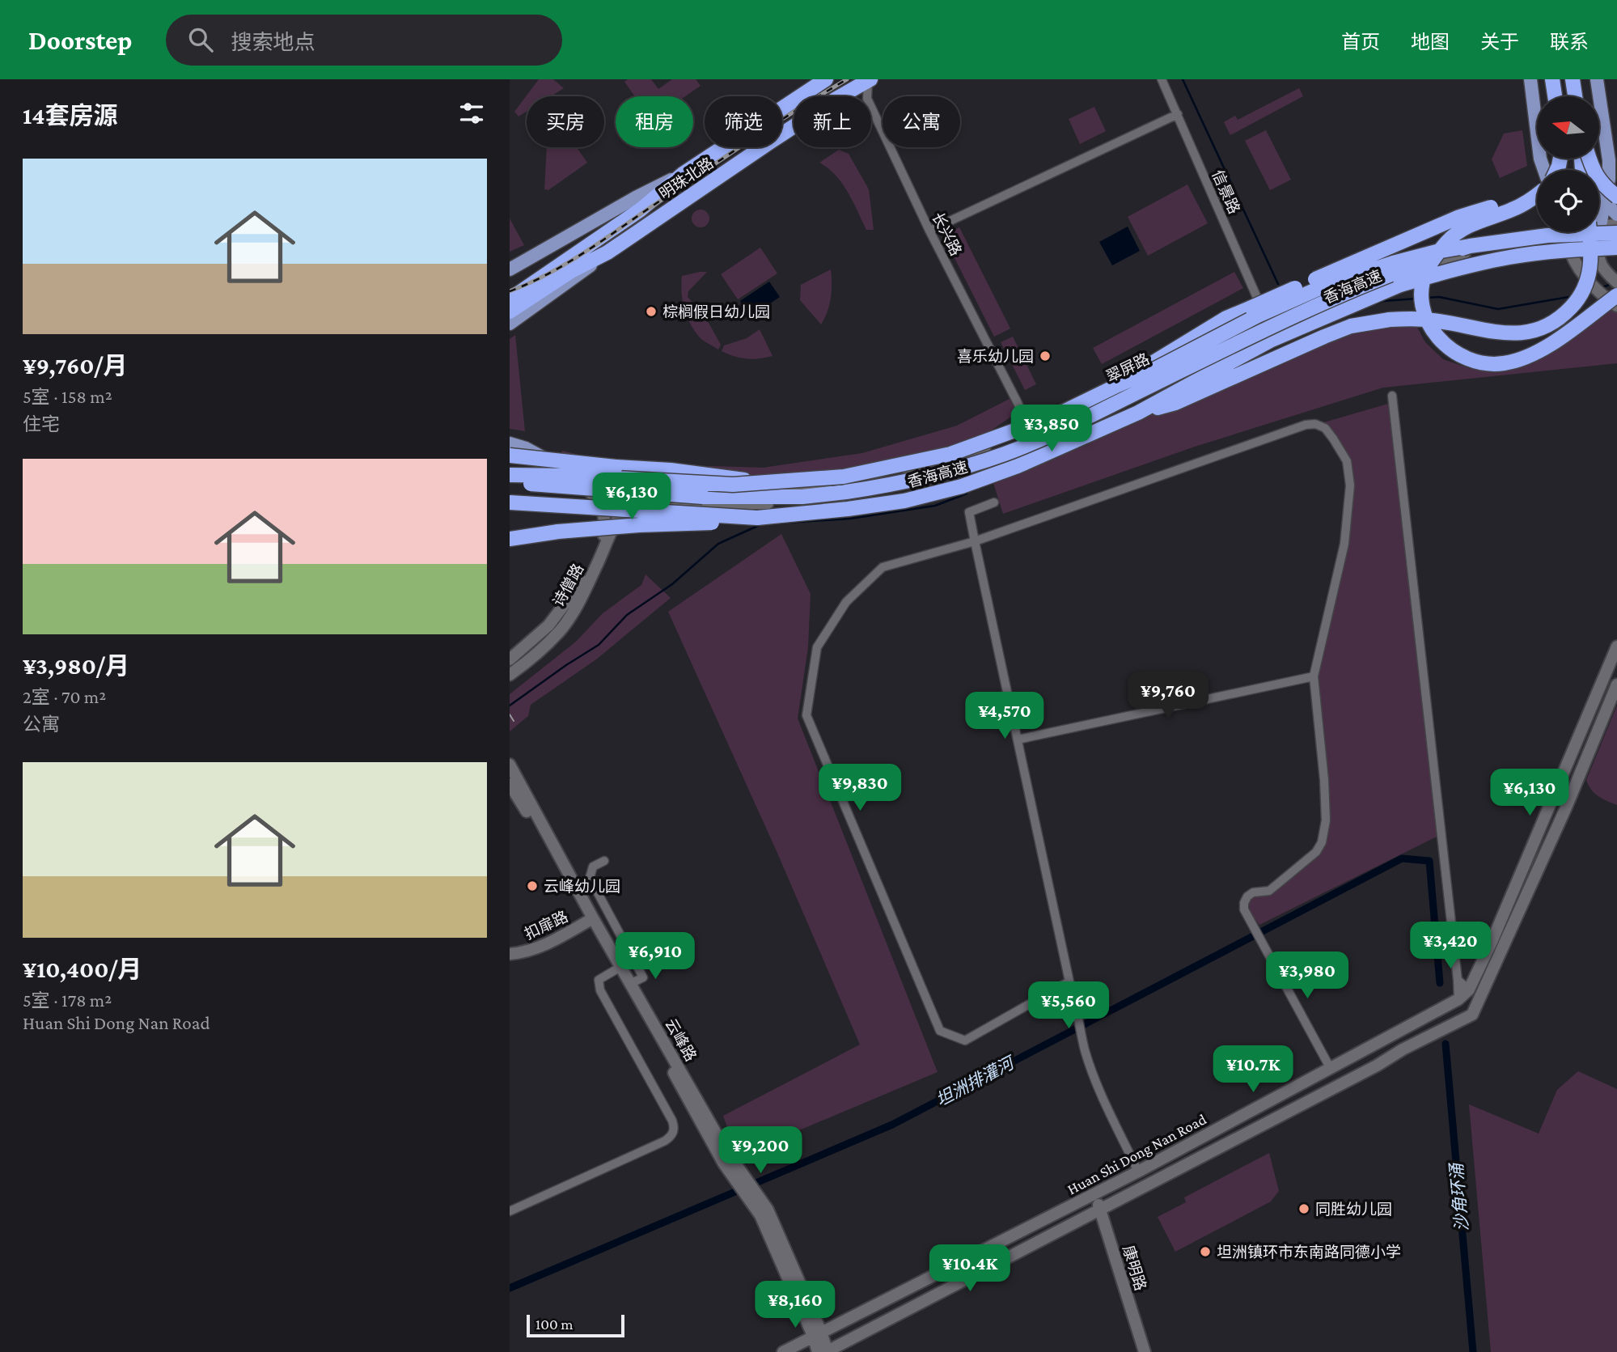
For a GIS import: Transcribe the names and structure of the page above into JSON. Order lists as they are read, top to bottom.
{
  "streets": {
    "highway": ["明珠北路", "香海高速"],
    "main road": [
      "翠屏路",
      "诗僧路",
      "扣扉路",
      "云峰路",
      "Huan Shi Dong Nan Road",
      "康明路"
    ],
    "street": ["信景路", "长兴路"]
  },
  "crossings": [
    ["明珠北路", "长兴路"],
    ["信景路", "翠屏路"],
    ["长兴路", "翠屏路"],
    ["翠屏路", "诗僧路"],
    ["扣扉路", "云峰路"],
    ["云峰路", "Huan Shi Dong Nan Road"],
    ["Huan Shi Dong Nan Road", "康明路"]
  ],
  "water": ["坦洲排灌河", "沙角环涌"],
  "places": [
    "棕榈假日幼儿园",
    "喜乐幼儿园",
    "云峰幼儿园",
    "同胜幼儿园",
    "坦洲镇环市东南路同德小学"
  ],
  "scale_bar": "100 m",
  "north": "left",
  "page": {
    "header": "Doorstep",
    "search": "搜索地点",
    "nav": [
      "首页",
      "地图",
      "关于",
      "联系"
    ],
    "heading": "14套房源",
    "chip": [
      "买房",
      "租房",
      "筛选",
      "新上",
      "公寓"
    ],
    "list": [
      {
        "name": "¥9,760/月",
        "note": "5室 · 158 m² · 住宅"
      },
      {
        "name": "¥3,980/月",
        "note": "2室 · 70 m² · 公寓"
      },
      {
        "name": "¥10,400/月",
        "note": "5室 · 178 m² · Huan Shi Dong Nan Road"
      }
    ],
    "price": [
      "¥3,850",
      "¥6,130",
      "¥9,760",
      "¥4,570",
      "¥9,830",
      "¥6,130",
      "¥3,420",
      "¥6,910",
      "¥3,980",
      "¥5,560",
      "¥10.7K",
      "¥9,200",
      "¥10.4K",
      "¥8,160"
    ],
    "scale": "100 m"
  }
}
